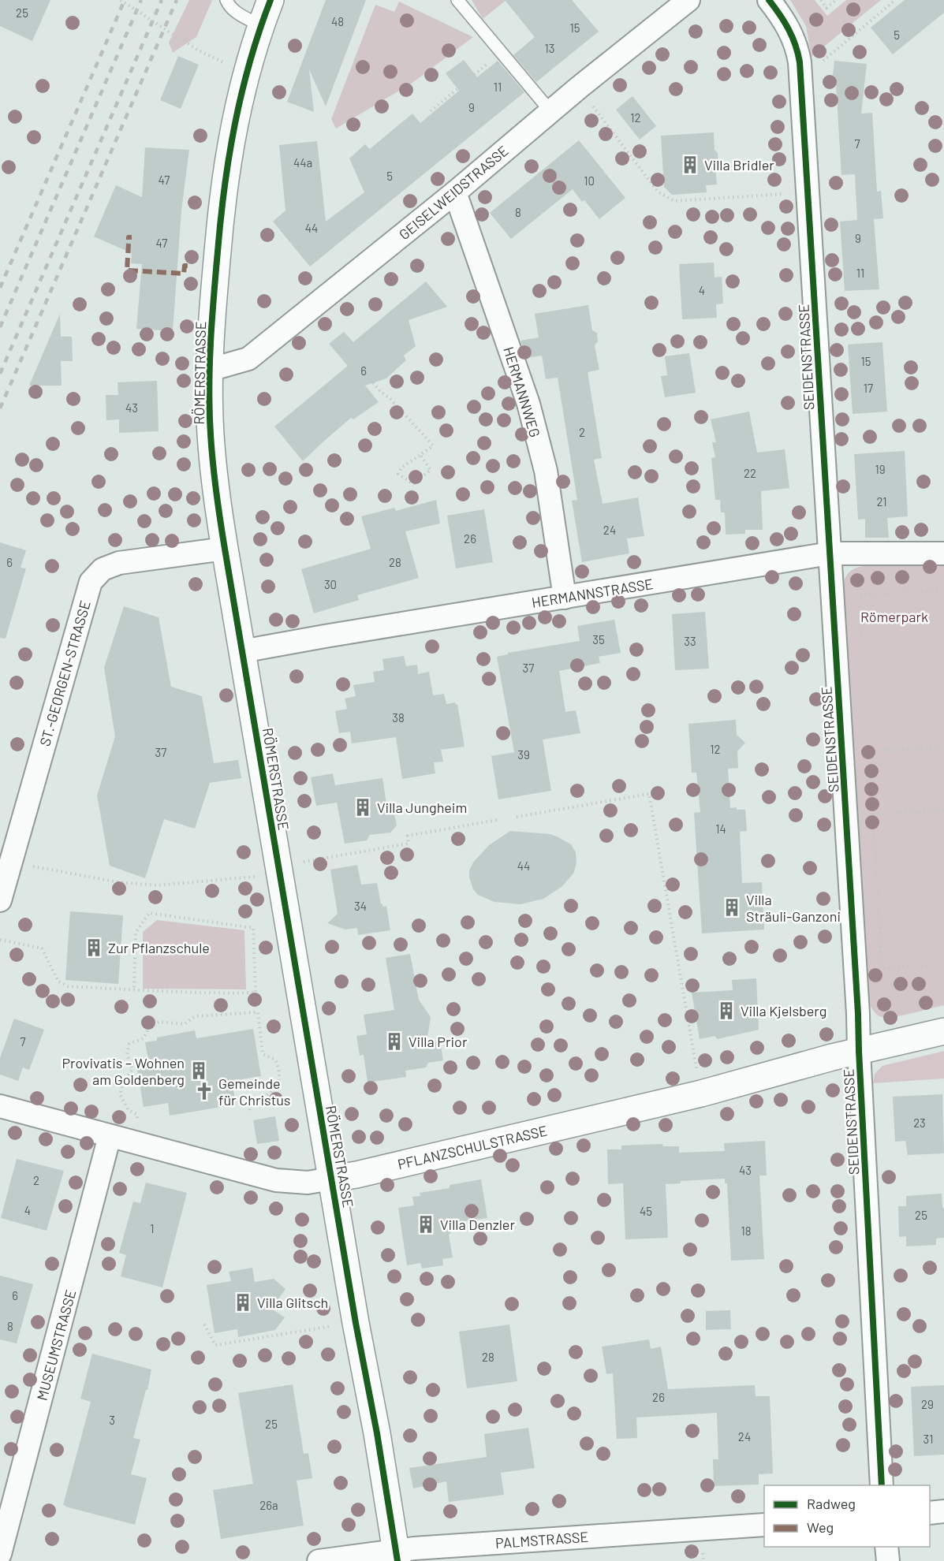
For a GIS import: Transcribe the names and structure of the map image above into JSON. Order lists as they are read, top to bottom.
{
  "streets": {
    "main road": ["RÖMERSTRASSE", "PFLANZSCHULSTRASSE"],
    "street": [
      "GEISELWEIDSTRASSE",
      "SEIDENSTRASSE",
      "HERMANNWEG",
      "HERMANNSTRASSE",
      "ST.-GEORGEN-STRASSE",
      "MUSEUMSTRASSE",
      "PALMSTRASSE"
    ]
  },
  "crossings": [
    ["GEISELWEIDSTRASSE", "RÖMERSTRASSE"],
    ["GEISELWEIDSTRASSE", "HERMANNWEG"],
    ["SEIDENSTRASSE", "HERMANNSTRASSE"],
    ["SEIDENSTRASSE", "PFLANZSCHULSTRASSE"],
    ["RÖMERSTRASSE", "HERMANNSTRASSE"],
    ["RÖMERSTRASSE", "ST.-GEORGEN-STRASSE"],
    ["RÖMERSTRASSE", "PFLANZSCHULSTRASSE"],
    ["RÖMERSTRASSE", "PALMSTRASSE"],
    ["HERMANNWEG", "HERMANNSTRASSE"],
    ["PFLANZSCHULSTRASSE", "MUSEUMSTRASSE"]
  ],
  "parks": ["Römerpark"],
  "places": {
    "building": [
      "Villa Bridler",
      "Villa Jungheim",
      "Villa Sträuli-Ganzoni",
      "Zur Pflanzschule",
      "Villa Kjelsberg",
      "Villa Prior",
      "Provivatis – Wohnen am Goldenberg",
      "Villa Denzler",
      "Villa Glitsch"
    ],
    "church": ["Gemeinde für Christus"]
  },
  "house_numbers": [
    "25",
    "48",
    "15",
    "5",
    "13",
    "11",
    "9",
    "12",
    "7",
    "44a",
    "5",
    "47",
    "10",
    "8",
    "44",
    "9",
    "47",
    "11",
    "4",
    "15",
    "6",
    "17",
    "43",
    "2",
    "19",
    "22",
    "21",
    "24",
    "26",
    "6",
    "28",
    "30",
    "35",
    "33",
    "37",
    "38",
    "12",
    "37",
    "39",
    "14",
    "44",
    "34",
    "7",
    "23",
    "43",
    "2",
    "4",
    "45",
    "25",
    "1",
    "18",
    "6",
    "8",
    "28",
    "26",
    "29",
    "3",
    "25",
    "24",
    "31",
    "26a"
  ],
  "legend": ["Radweg", "Weg"]
}
